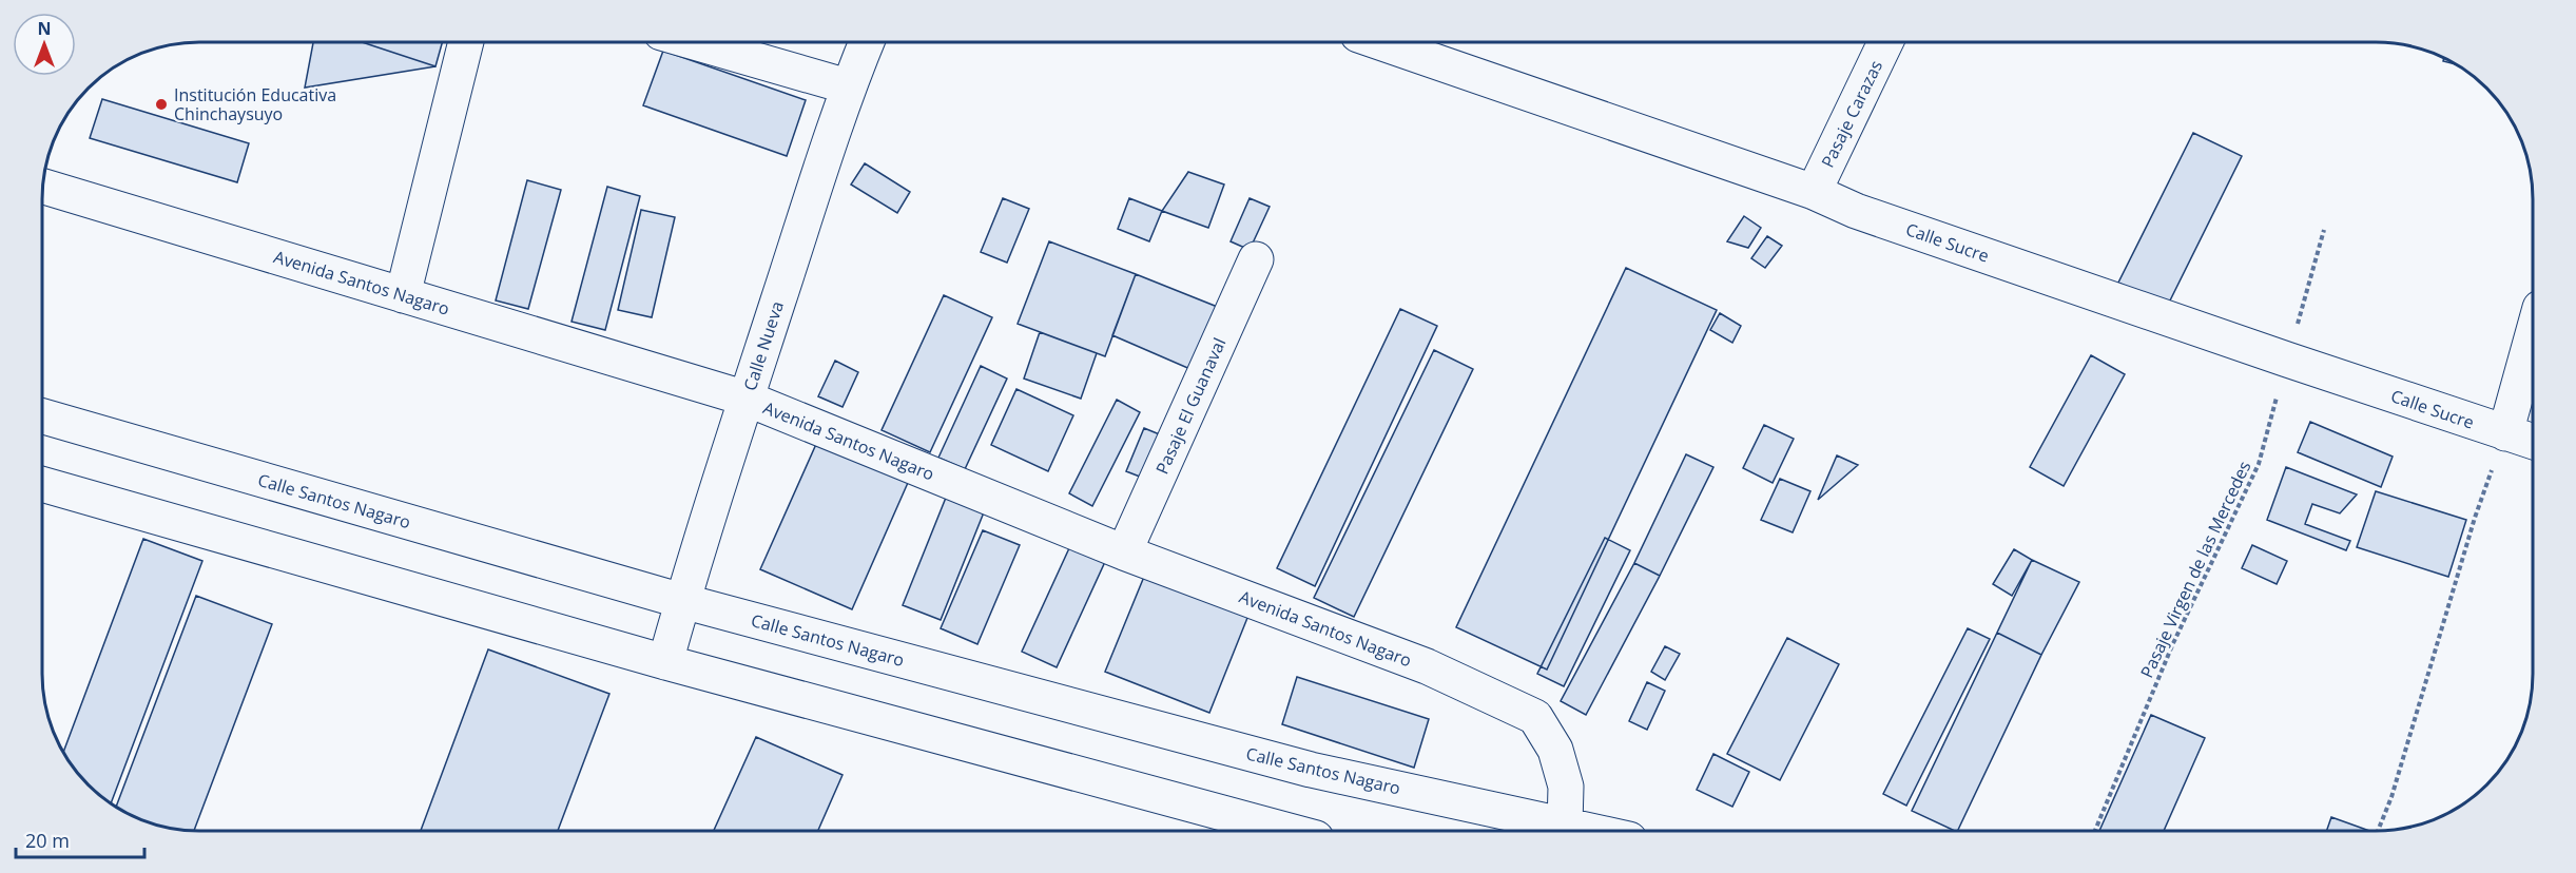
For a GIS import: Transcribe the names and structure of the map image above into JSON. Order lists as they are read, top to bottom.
{
  "streets": {
    "street": [
      "Pasaje Carazas",
      "Calle Sucre",
      "Avenida Santos Nagaro",
      "Calle Nueva",
      "Pasaje El Guanaval",
      "Calle Santos Nagaro"
    ],
    "path": ["Pasaje Virgen de las Mercedes"]
  },
  "crossings": [
    ["Pasaje Carazas", "Calle Sucre"],
    ["Calle Sucre", "Pasaje Virgen de las Mercedes"],
    ["Avenida Santos Nagaro", "Calle Nueva"],
    ["Avenida Santos Nagaro", "Pasaje El Guanaval"],
    ["Avenida Santos Nagaro", "Calle Santos Nagaro"],
    ["Calle Nueva", "Calle Santos Nagaro"]
  ],
  "places": ["Institución Educativa Chinchaysuyo"],
  "scale_bar": "20 m",
  "north": "top"
}
